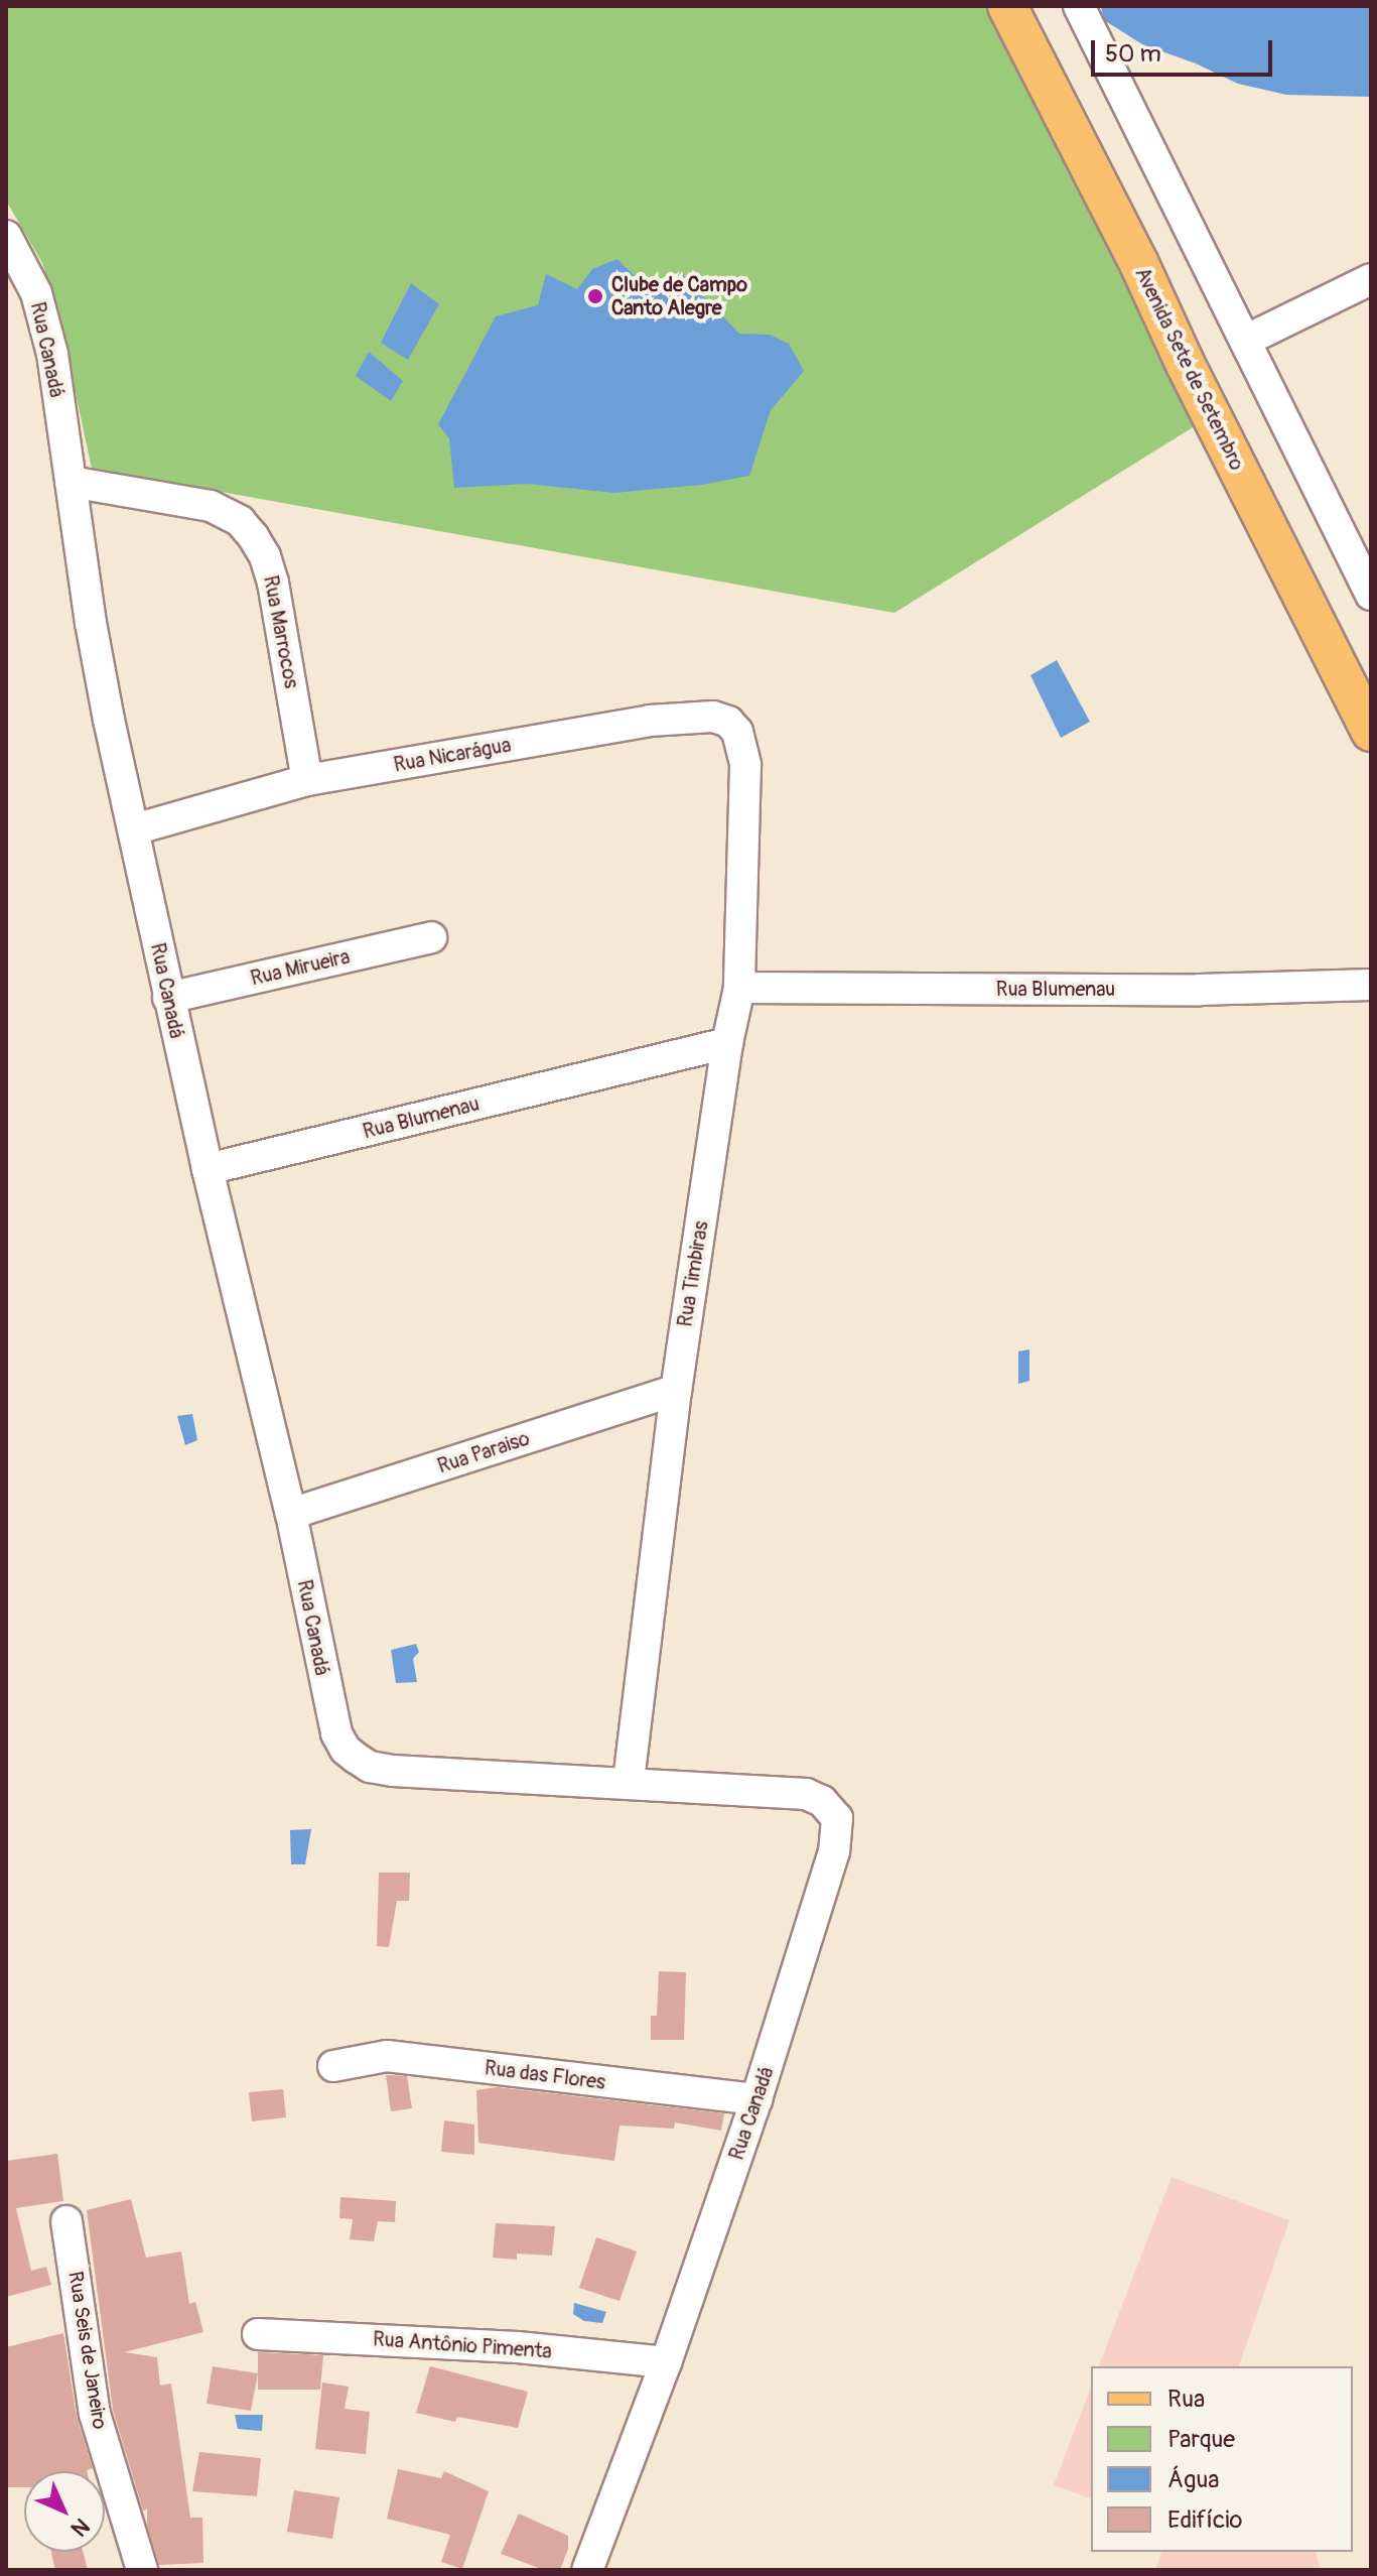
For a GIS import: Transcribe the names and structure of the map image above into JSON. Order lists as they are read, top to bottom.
{
  "streets": {
    "main road": ["Avenida Sete de Setembro"],
    "street": [
      "Rua Canadá",
      "Rua Marrocos",
      "Rua Nicarágua",
      "Rua Mirueira",
      "Rua Blumenau",
      "Rua Timbiras",
      "Rua Paraiso",
      "Rua das Flores",
      "Rua Antônio Pimenta",
      "Rua Seis de Janeiro"
    ]
  },
  "crossings": [
    ["Rua Canadá", "Rua Marrocos"],
    ["Rua Canadá", "Rua Nicarágua"],
    ["Rua Canadá", "Rua Mirueira"],
    ["Rua Canadá", "Rua Blumenau"],
    ["Rua Canadá", "Rua Timbiras"],
    ["Rua Canadá", "Rua Paraiso"],
    ["Rua Canadá", "Rua das Flores"],
    ["Rua Canadá", "Rua Antônio Pimenta"],
    ["Rua Marrocos", "Rua Nicarágua"],
    ["Rua Nicarágua", "Rua Timbiras"],
    ["Rua Blumenau", "Rua Timbiras"],
    ["Rua Timbiras", "Rua Paraiso"]
  ],
  "places": ["Clube de Campo Canto Alegre"],
  "legend": [
    "Rua",
    "Parque",
    "Água",
    "Edifício"
  ],
  "scale_bar": "50 m",
  "north": "bottom right"
}
